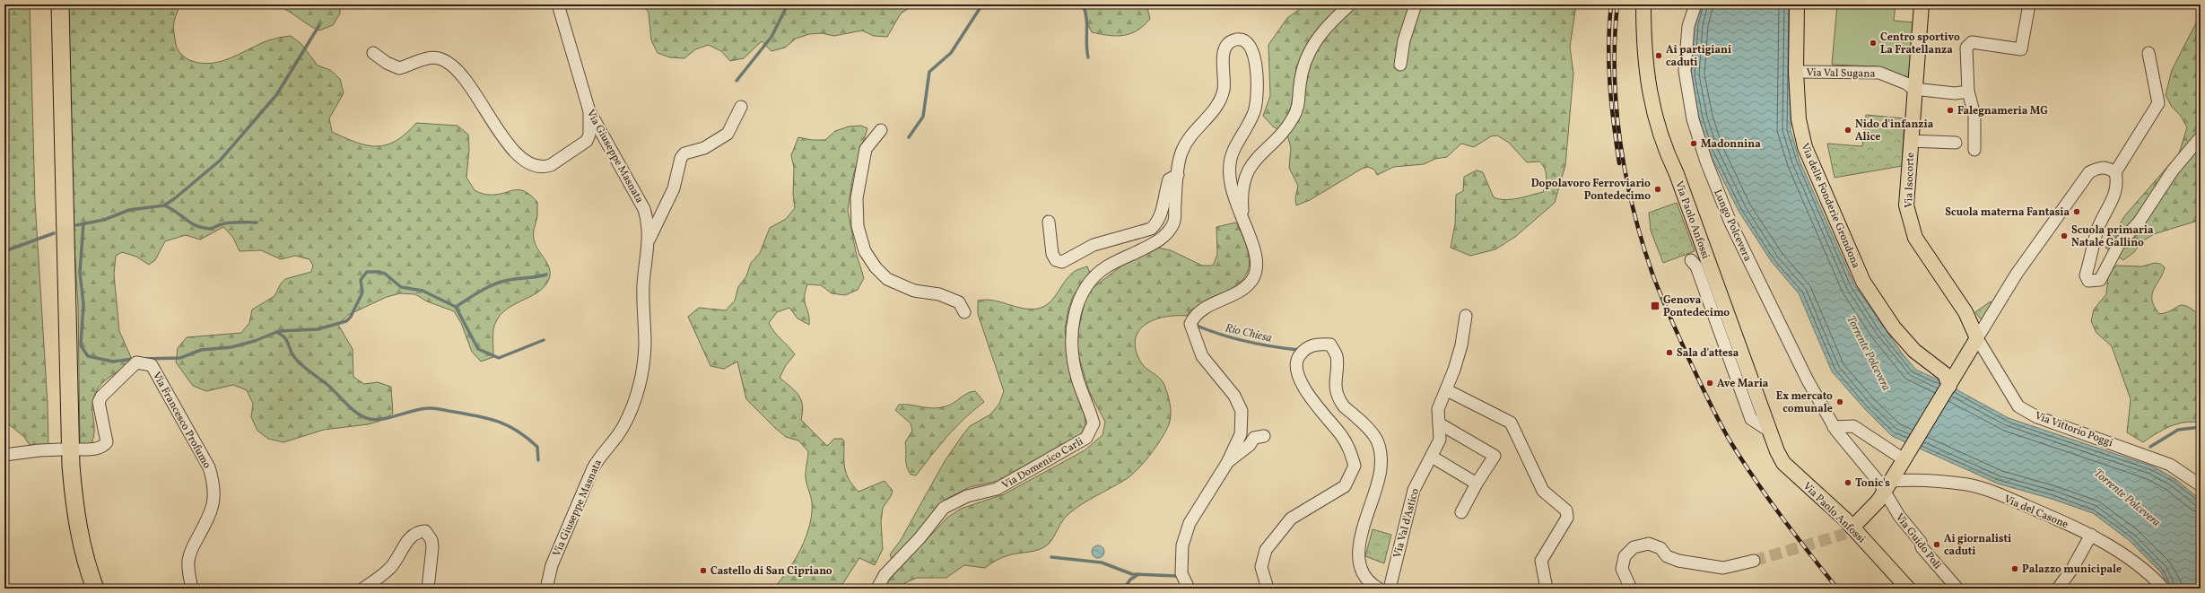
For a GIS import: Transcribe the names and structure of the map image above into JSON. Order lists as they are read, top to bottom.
{
  "streets": {
    "main road": ["Via Isocorte", "Via delle Fonderie Grondona", "Via Paolo Anfossi"],
    "street": [
      "Via Val Sugana",
      "Via Giuseppe Masnata",
      "Lungo Polcevera",
      "Via Francesco Profumo",
      "Via Vittorio Poggi",
      "Via Domenico Carli",
      "Via del Casone",
      "Via Val d'Astico",
      "Via Guido Poli"
    ]
  },
  "crossings": [
    ["Via Val Sugana", "Via Isocorte"],
    ["Via Val Sugana", "Via delle Fonderie Grondona"],
    ["Via Isocorte", "Via Vittorio Poggi"],
    ["Lungo Polcevera", "Via del Casone"],
    ["Lungo Polcevera", "Via Guido Poli"],
    ["Via del Casone", "Via Guido Poli"]
  ],
  "water": ["Rio Chiesa", "Torrente Polcevera"],
  "places": {
    "other": [
      "Centro sportivo La Fratellanza",
      "Ai partigiani caduti",
      "Falegnameria MG",
      "Nido d'infanzia Alice",
      "Madonnina",
      "Dopolavoro Ferroviario Pontedecimo",
      "Scuola materna Fantasia",
      "Scuola primaria Natale Gallino",
      "Sala d'attesa",
      "Ave Maria",
      "Ex mercato comunale",
      "Tonic's",
      "Ai giornalisti caduti",
      "Palazzo municipale",
      "Castello di San Cipriano"
    ],
    "transit": ["Genova Pontedecimo"]
  }
}
